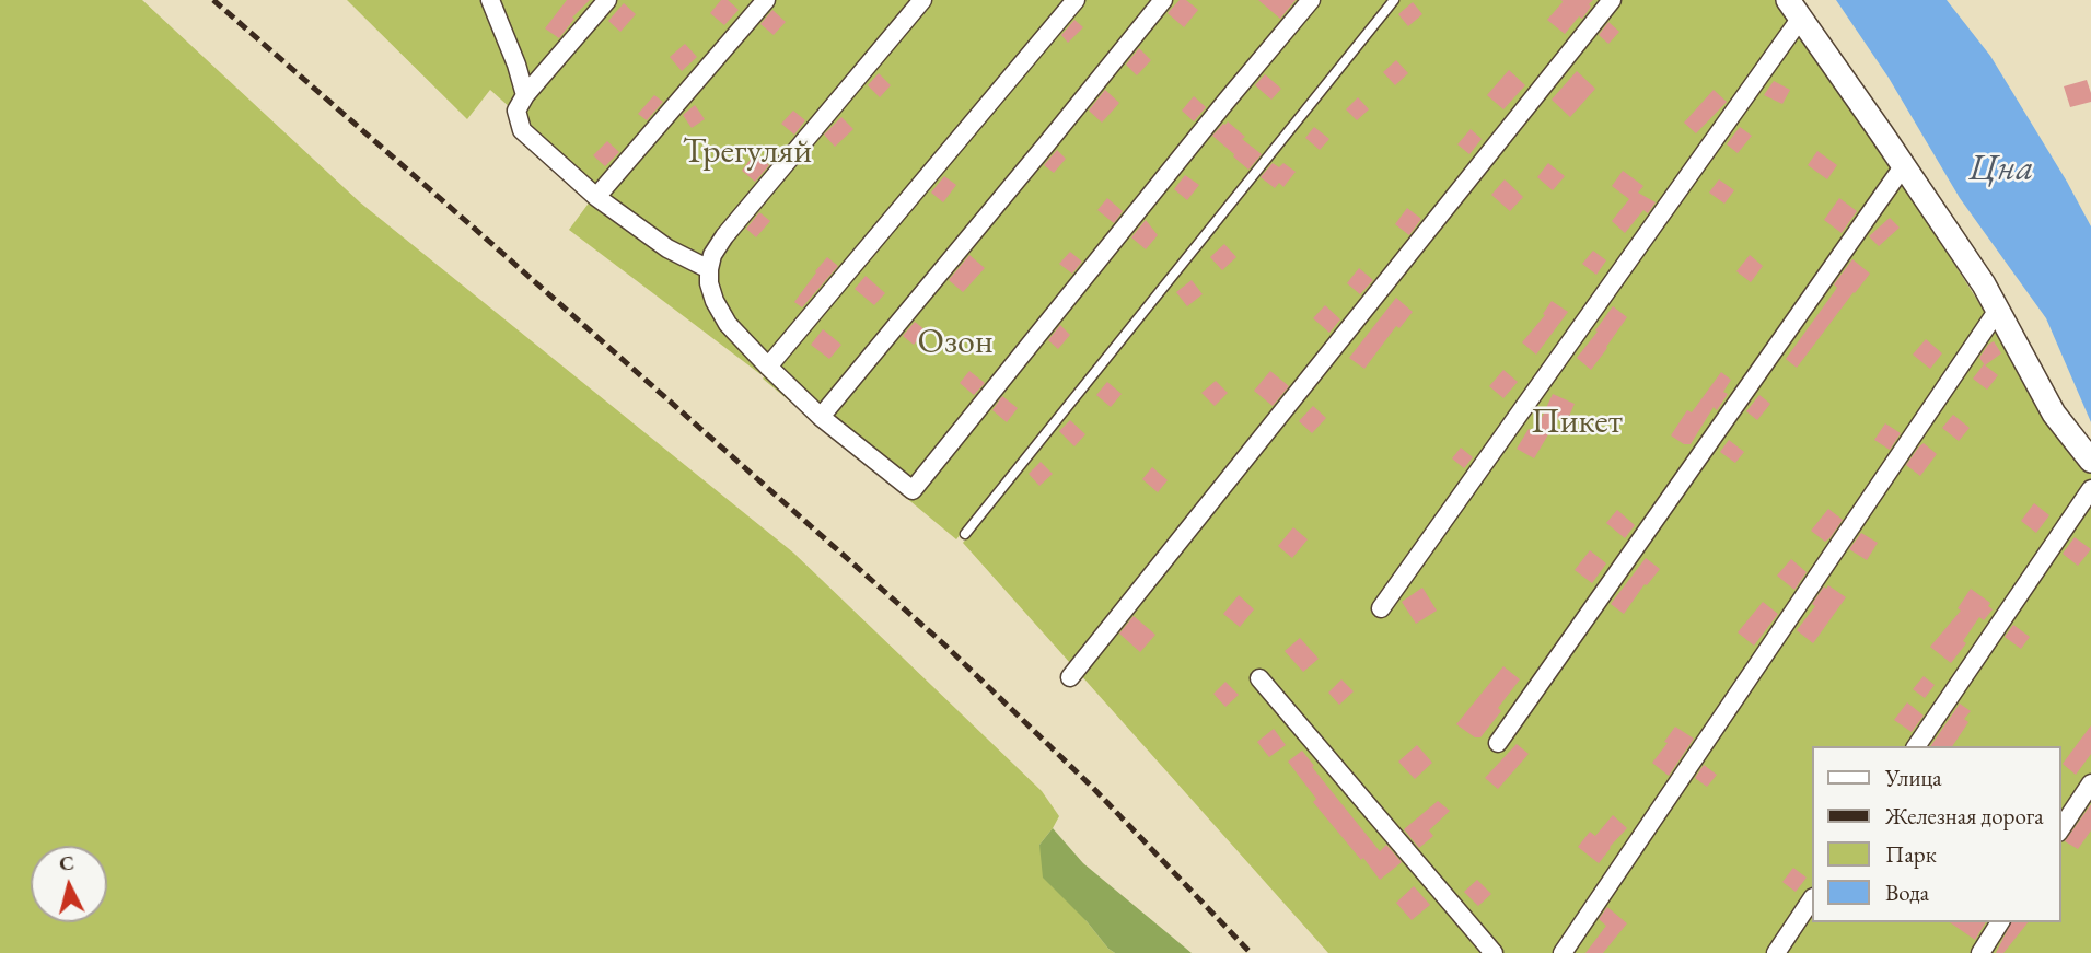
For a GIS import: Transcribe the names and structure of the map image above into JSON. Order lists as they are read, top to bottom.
{
  "water": ["Цна"],
  "parks": ["Трегуляй", "Озон", "Пикет"],
  "legend": [
    "Улица",
    "Железная дорога",
    "Парк",
    "Вода"
  ],
  "north": "top"
}
